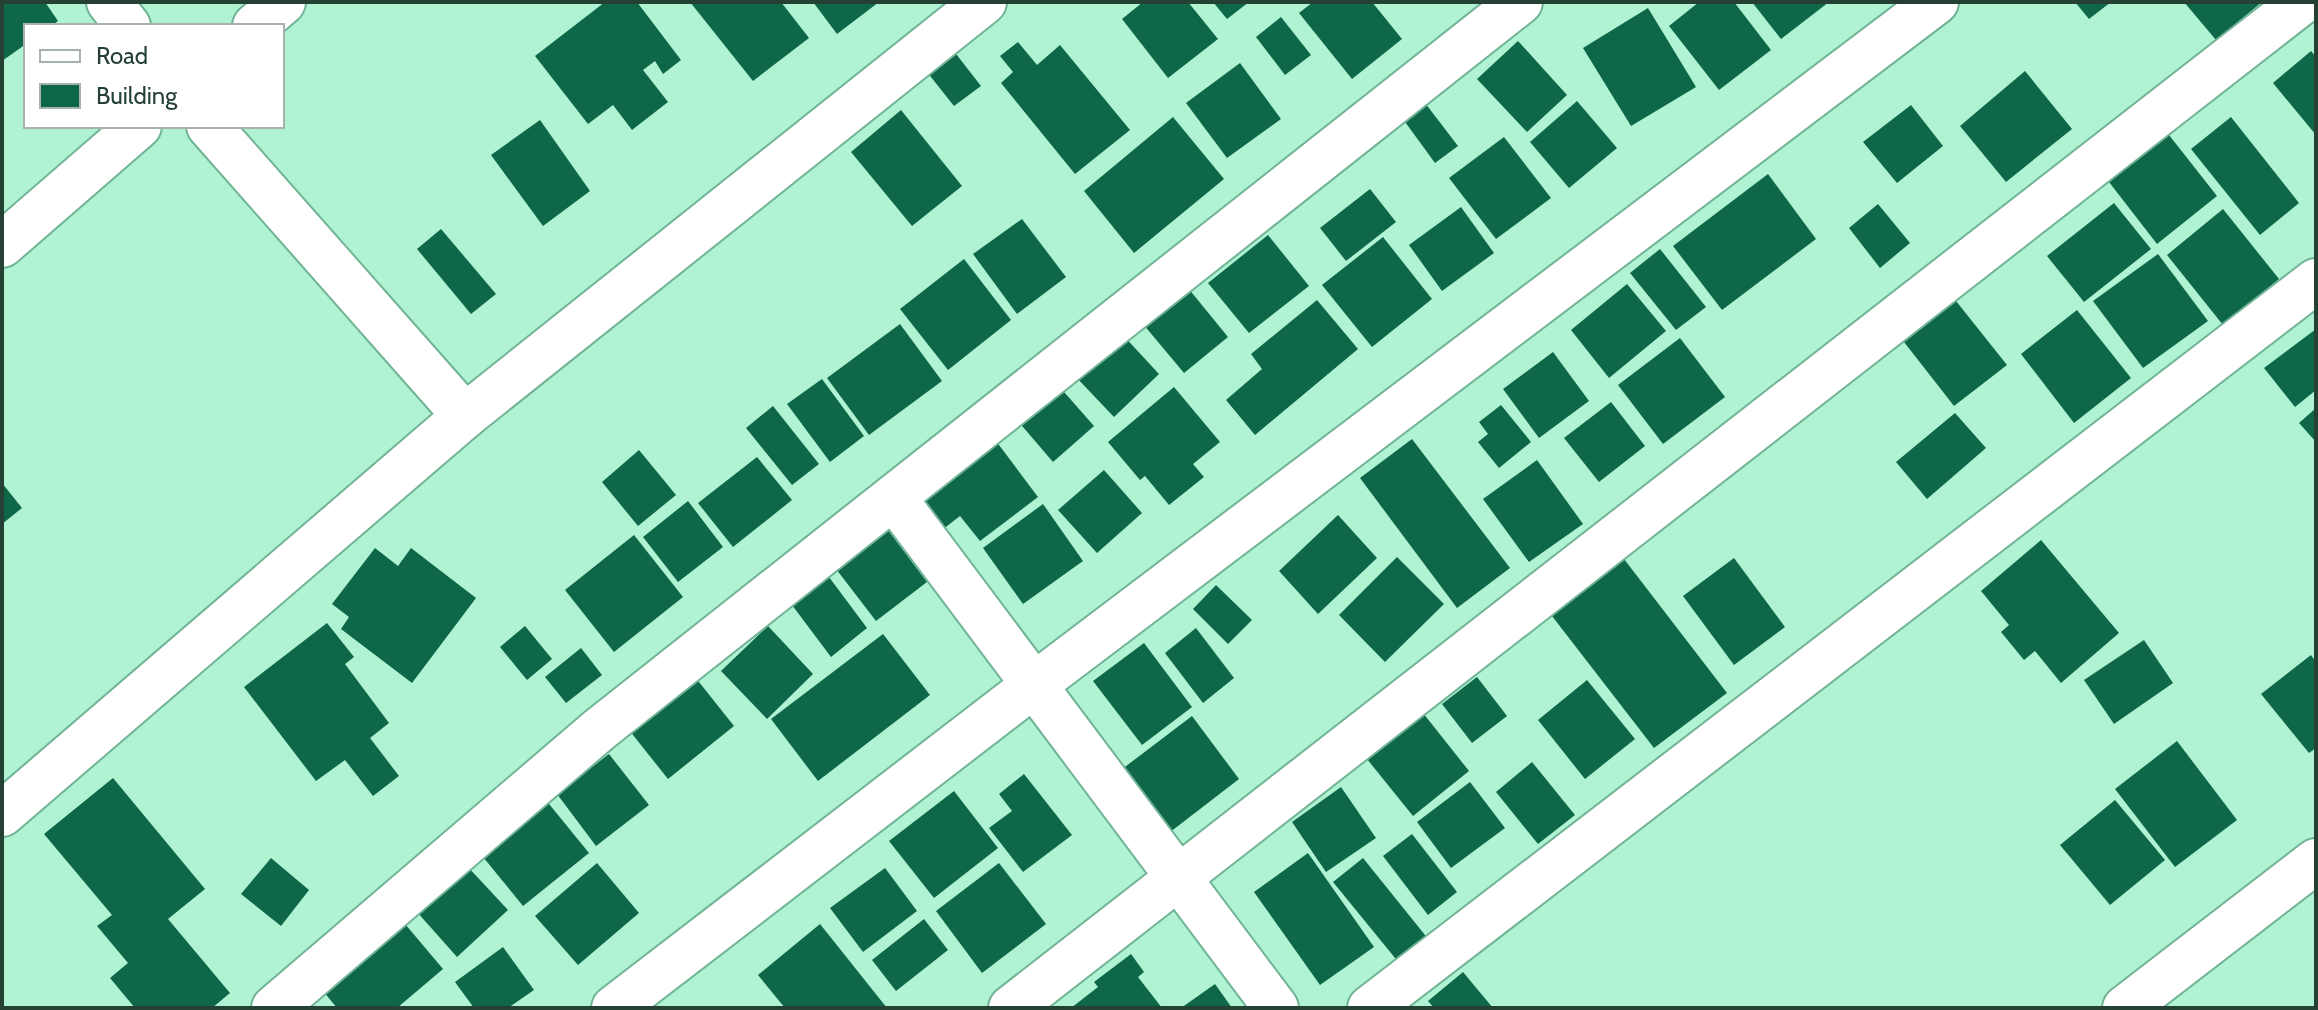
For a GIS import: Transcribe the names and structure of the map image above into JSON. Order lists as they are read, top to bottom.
{
  "legend": ["Road", "Building"]
}
